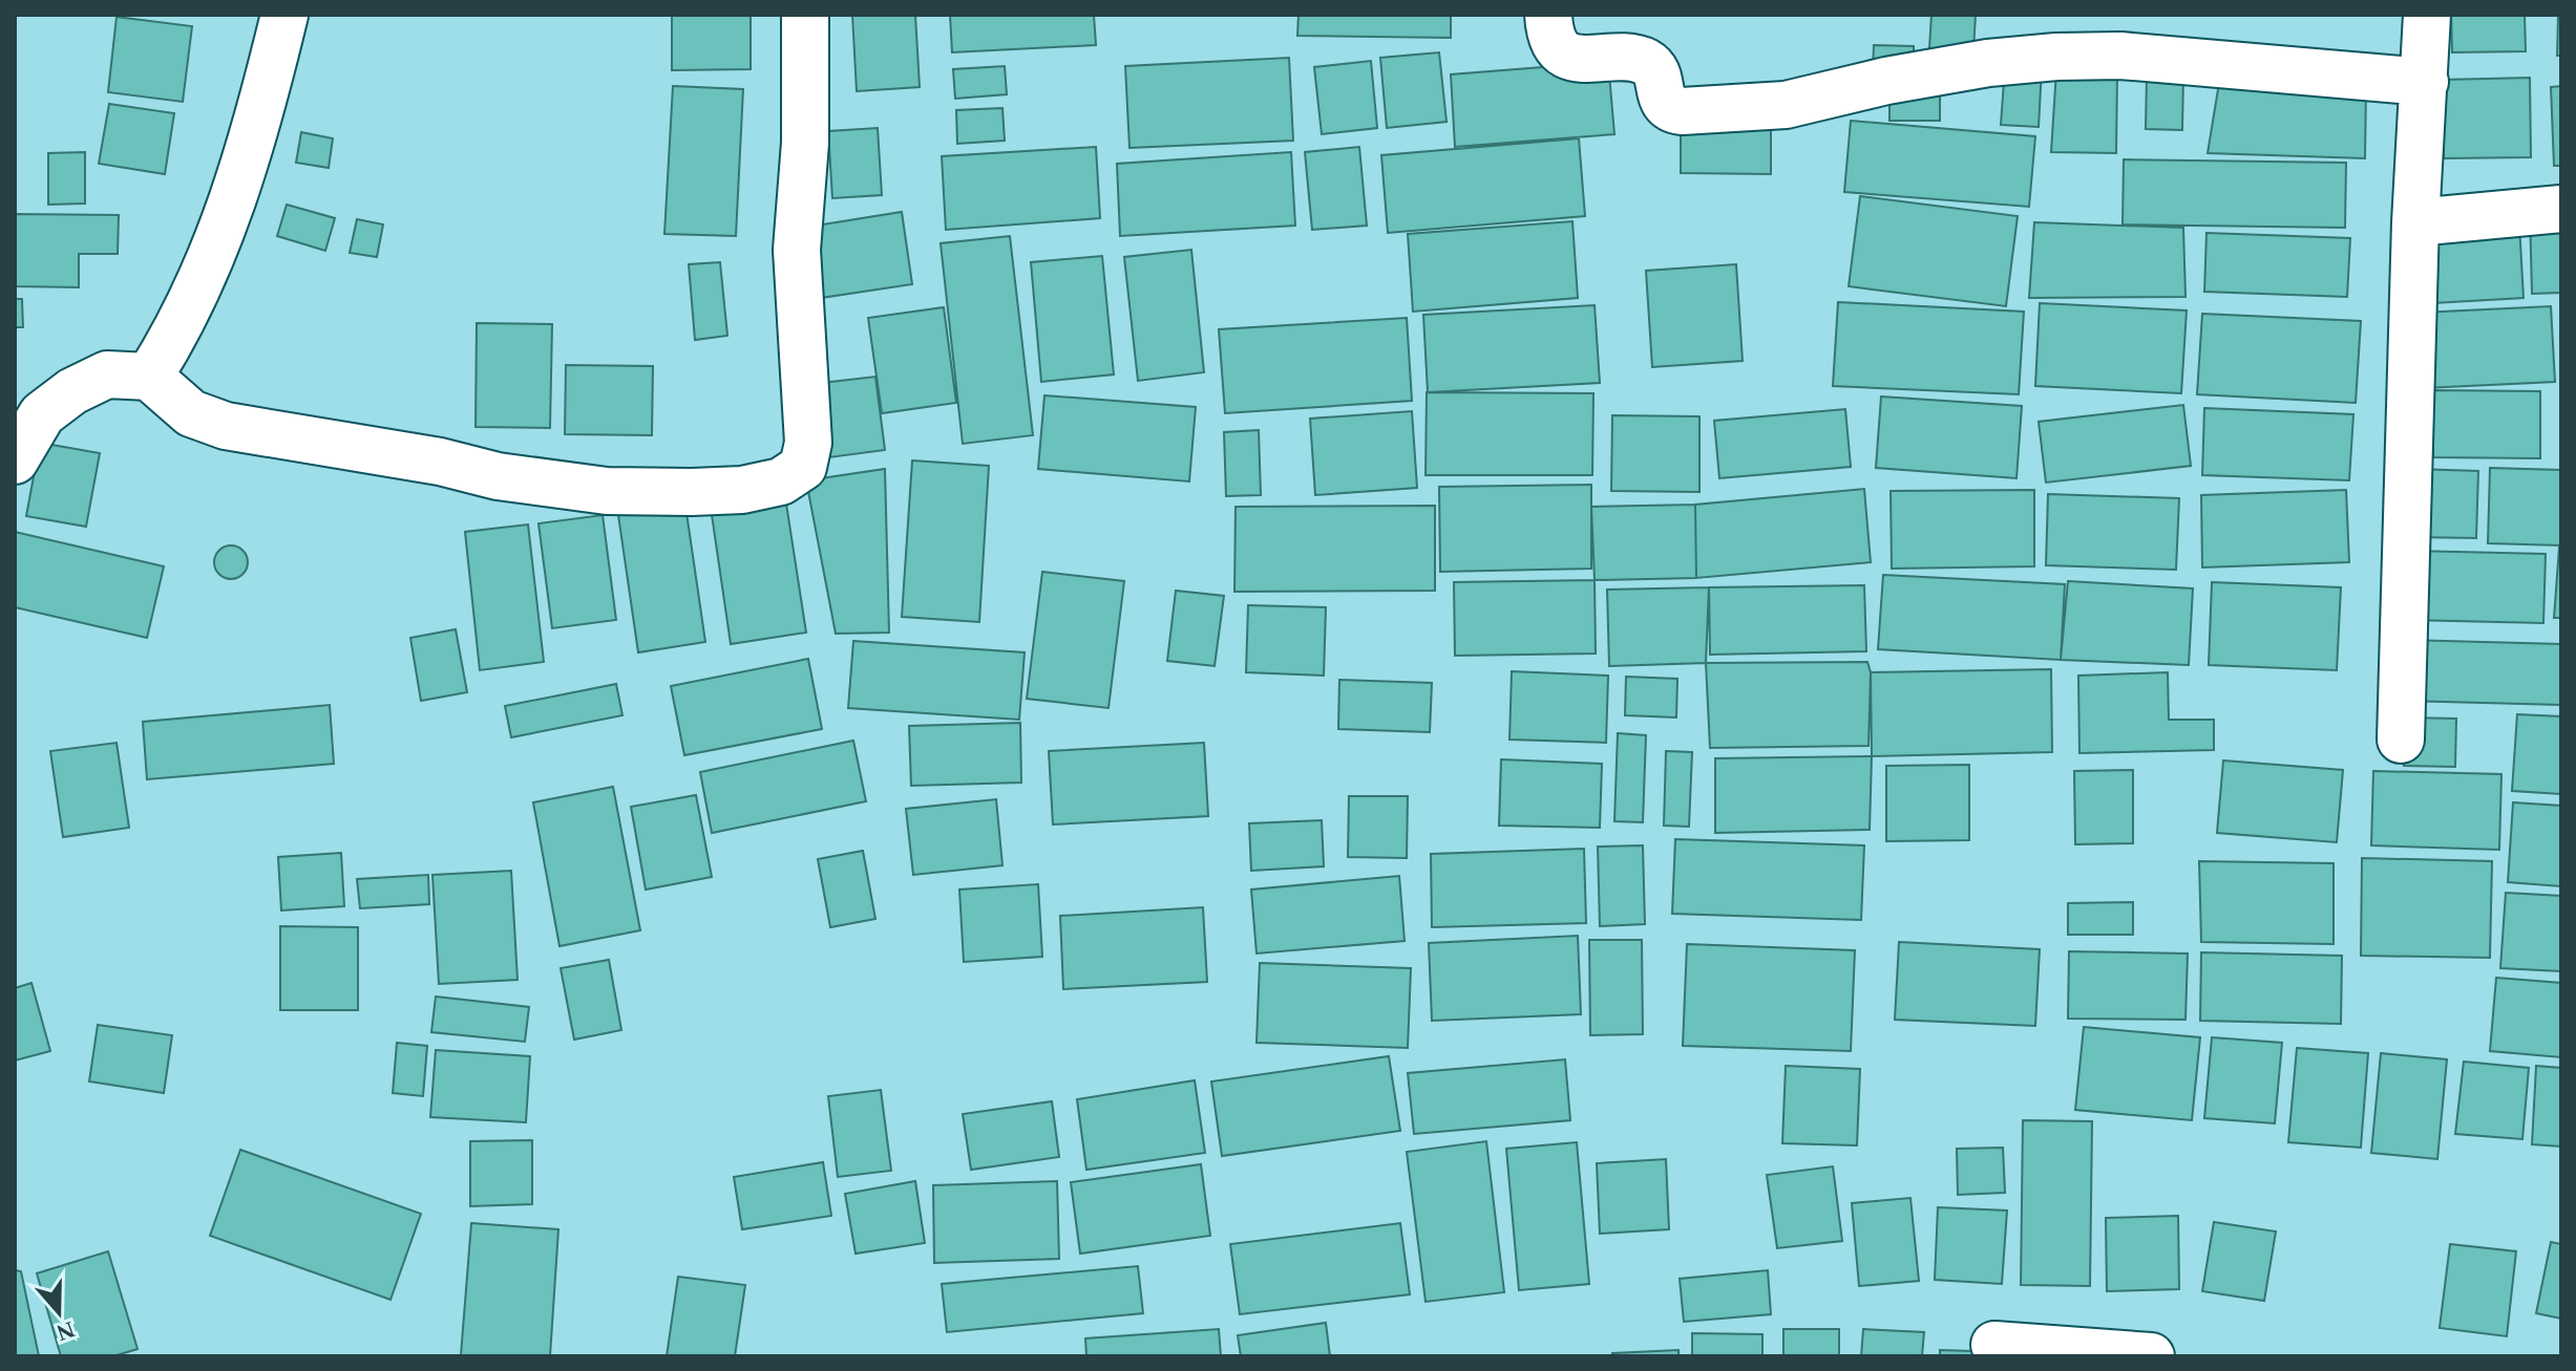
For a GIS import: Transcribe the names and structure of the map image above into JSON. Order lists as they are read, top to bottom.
{
  "north": "bottom"
}
